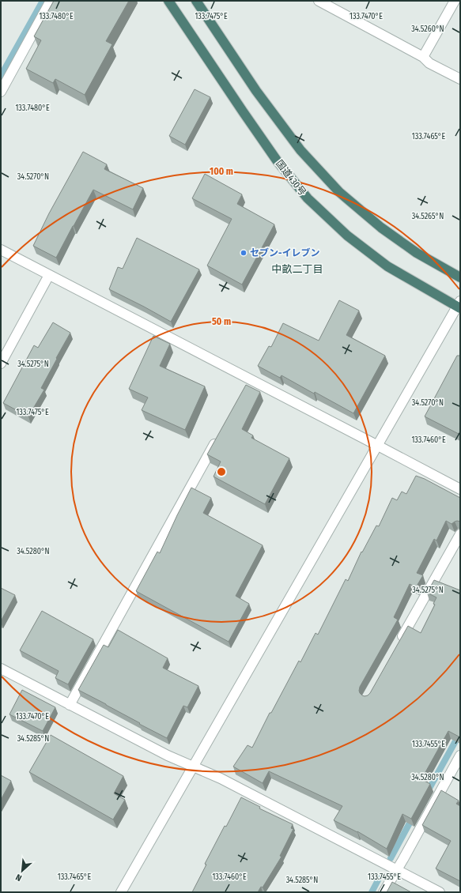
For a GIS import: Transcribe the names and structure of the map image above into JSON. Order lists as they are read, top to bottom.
{
  "streets": {
    "highway": ["国道430号"]
  },
  "districts": ["中畝二丁目"],
  "places": ["セブン-イレブン"],
  "north": "bottom left",
  "coordinates": [
    "133.7480°E",
    "133.7475°E",
    "133.7470°E",
    "34.5260°N",
    "133.7465°E",
    "34.5270°N",
    "34.5265°N",
    "34.5275°N",
    "133.7460°E",
    "34.5280°N",
    "34.5285°N",
    "133.7455°E"
  ],
  "rings": ["100 m", "50 m"]
}
